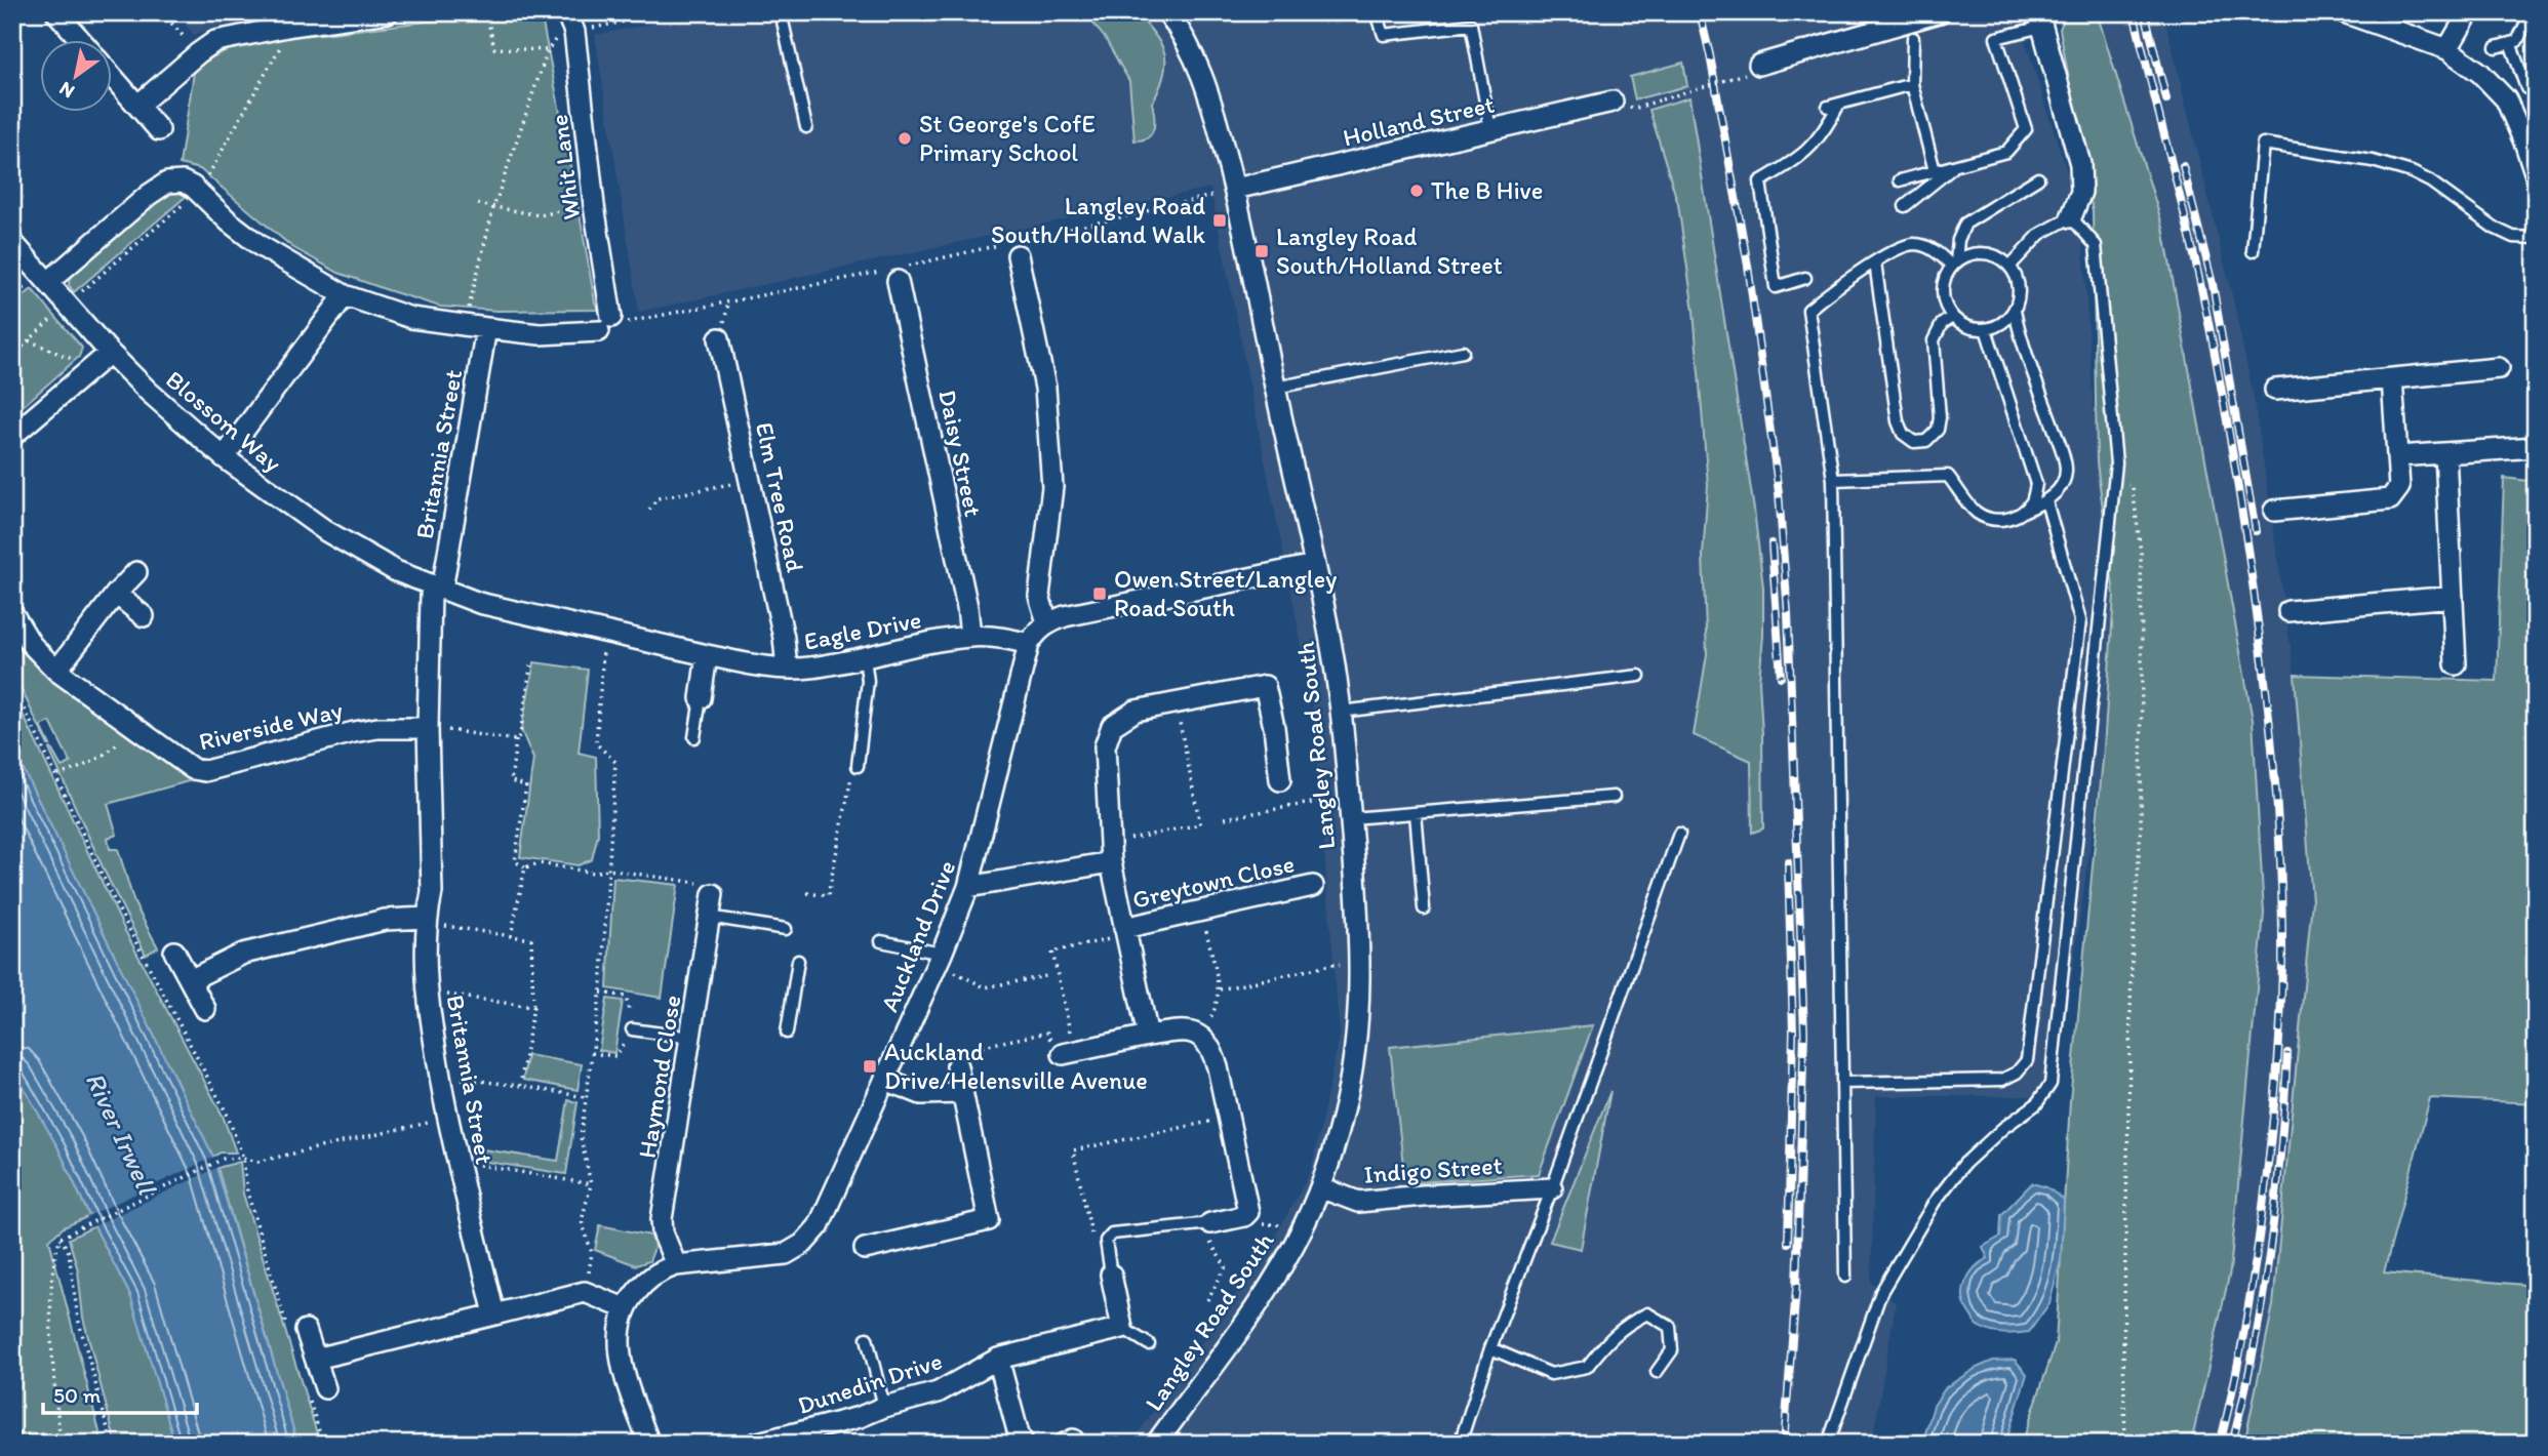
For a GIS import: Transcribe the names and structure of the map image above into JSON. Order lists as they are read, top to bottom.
{
  "streets": {
    "street": [
      "Holland Street",
      "Whit Lane",
      "Blossom Way",
      "Daisy Street",
      "Britannia Street",
      "Elm Tree Road",
      "Eagle Drive",
      "Riverside Way",
      "Langley Road South",
      "Greytown Close",
      "Auckland Drive",
      "Haymond Close",
      "Indigo Street",
      "Dunedin Drive"
    ]
  },
  "crossings": [
    ["Holland Street", "Langley Road South"],
    ["Blossom Way", "Britannia Street"],
    ["Blossom Way", "Eagle Drive"],
    ["Daisy Street", "Eagle Drive"],
    ["Britannia Street", "Eagle Drive"],
    ["Britannia Street", "Riverside Way"],
    ["Elm Tree Road", "Eagle Drive"],
    ["Eagle Drive", "Auckland Drive"],
    ["Langley Road South", "Indigo Street"],
    ["Auckland Drive", "Haymond Close"]
  ],
  "water": ["River Irwell"],
  "places": {
    "other": ["St George's CofE Primary School", "The B Hive"],
    "transit": [
      "Langley Road South/Holland Walk",
      "Langley Road South/Holland Street",
      "Owen Street/Langley Road South",
      "Auckland Drive/Helensville Avenue"
    ]
  },
  "scale_bar": "50 m",
  "north": "bottom left"
}
